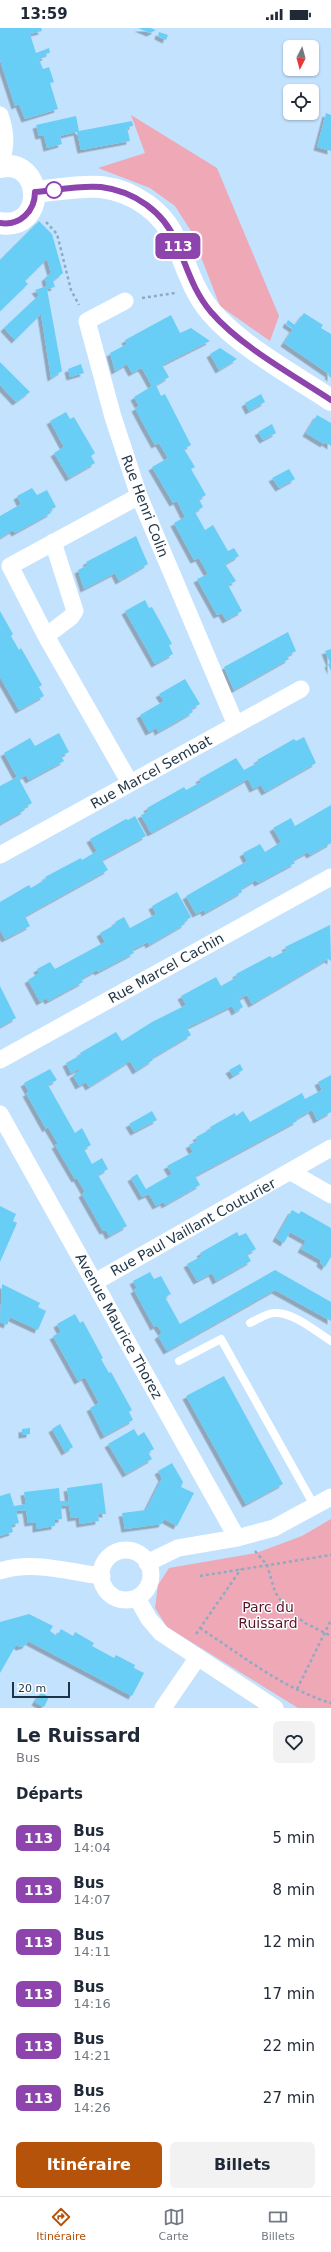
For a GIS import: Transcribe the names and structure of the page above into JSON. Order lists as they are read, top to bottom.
{
  "streets": {
    "street": [
      "Rue Henri Colin",
      "Rue Marcel Sembat",
      "Rue Marcel Cachin",
      "Rue Paul Vaillant Couturier",
      "Avenue Maurice Thorez"
    ]
  },
  "crossings": [
    ["Rue Henri Colin", "Rue Marcel Sembat"],
    ["Rue Paul Vaillant Couturier", "Avenue Maurice Thorez"]
  ],
  "parks": ["Parc du Ruissard"],
  "lines": ["bus line 113"],
  "scale_bar": "20 m",
  "north": "bottom",
  "page": {
    "status": "13:59",
    "on_map": "113",
    "scale": "20 m",
    "heading": [
      ["Le Ruissard", "Bus"],
      "Départs"
    ],
    "list": [
      {
        "mark": "113",
        "name": "Bus",
        "note": "14:04",
        "value": "5 min"
      },
      {
        "mark": "113",
        "name": "Bus",
        "note": "14:07",
        "value": "8 min"
      },
      {
        "mark": "113",
        "name": "Bus",
        "note": "14:11",
        "value": "12 min"
      },
      {
        "mark": "113",
        "name": "Bus",
        "note": "14:16",
        "value": "17 min"
      },
      {
        "mark": "113",
        "name": "Bus",
        "note": "14:21",
        "value": "22 min"
      },
      {
        "mark": "113",
        "name": "Bus",
        "note": "14:26",
        "value": "27 min"
      }
    ],
    "buttons": ["Itinéraire", "Billets"],
    "tabs": ["Itinéraire", "Carte", "Billets"]
  }
}
